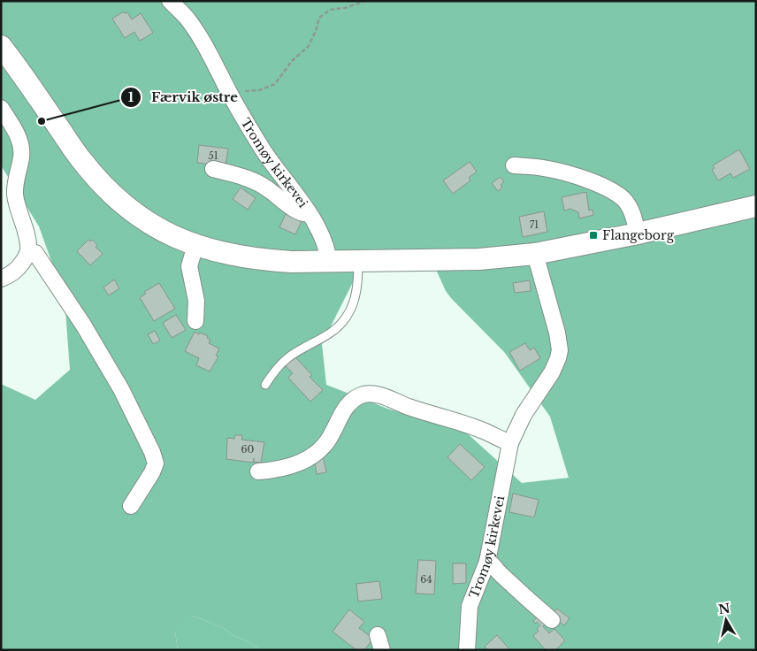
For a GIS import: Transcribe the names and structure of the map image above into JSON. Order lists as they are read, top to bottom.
{
  "streets": {
    "street": ["Tromøy kirkevei"]
  },
  "places": {
    "other": ["Færvik østre"],
    "transit": ["Flangeborg"]
  },
  "house_numbers": [
    "51",
    "71",
    "60",
    "64"
  ],
  "north": "top"
}
